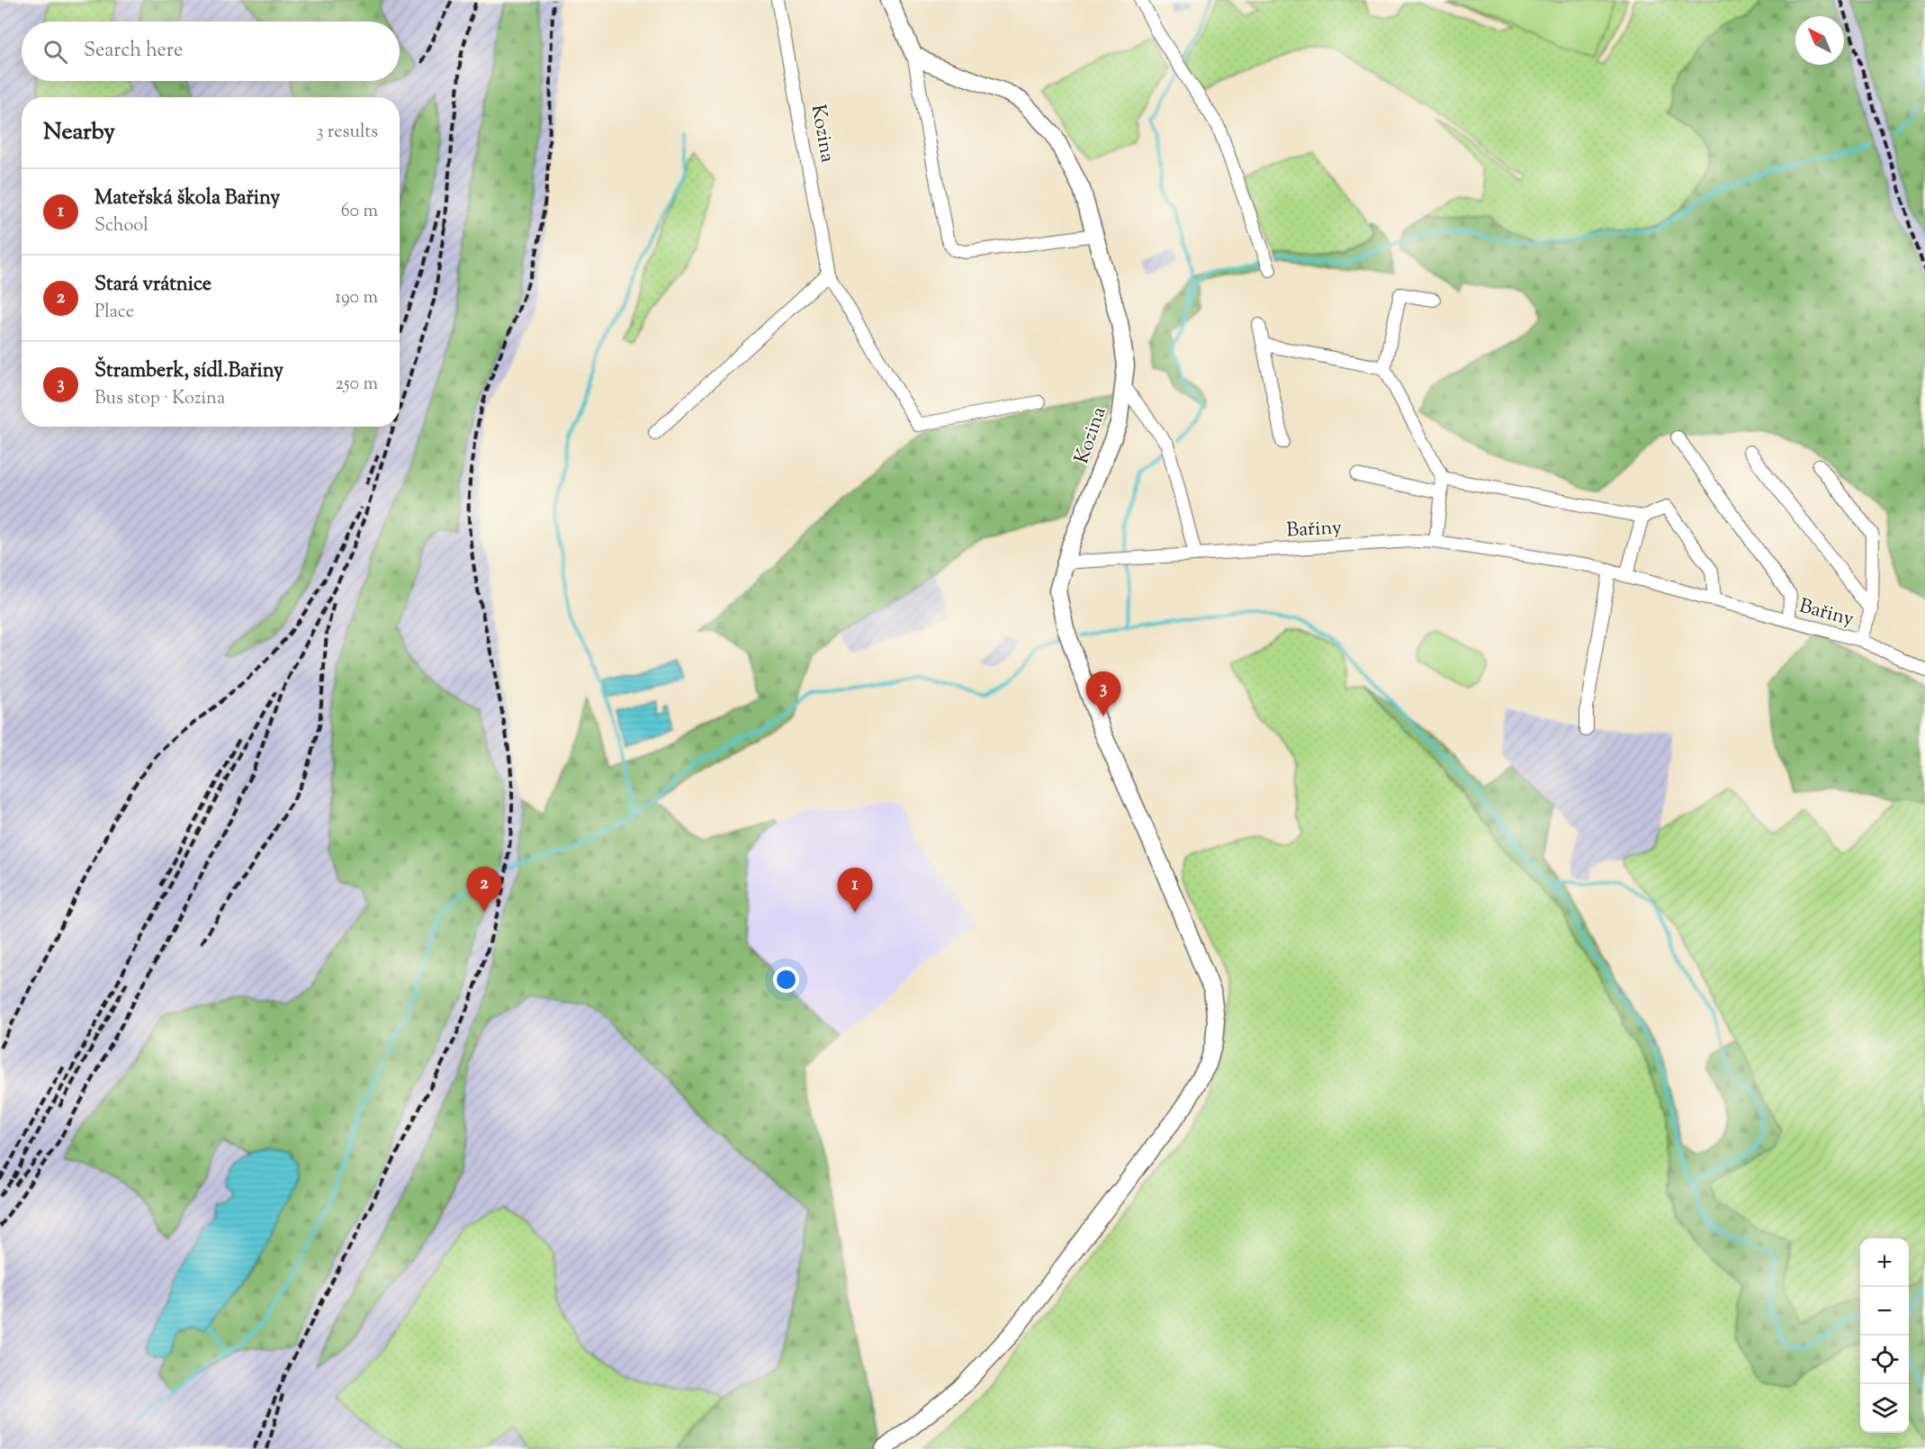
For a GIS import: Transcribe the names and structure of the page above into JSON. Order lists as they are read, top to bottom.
{
  "streets": {
    "main road": ["Kozina"],
    "street": ["Bařiny"]
  },
  "crossings": [
    ["Kozina", "Bařiny"]
  ],
  "north": "top left",
  "page": {
    "search": "Search here",
    "heading": ["Nearby", "3 results"],
    "list": [
      {
        "mark": "1",
        "name": "Mateřská škola Bařiny",
        "note": "School",
        "value": "60 m"
      },
      {
        "mark": "2",
        "name": "Stará vrátnice",
        "note": "Place",
        "value": "190 m"
      },
      {
        "mark": "3",
        "name": "Štramberk, sídl.Bařiny",
        "note": "Bus stop · Kozina",
        "value": "250 m"
      }
    ],
    "pins": ["3", "2", "1"],
    "map_buttons": ["+", "−"]
  }
}
